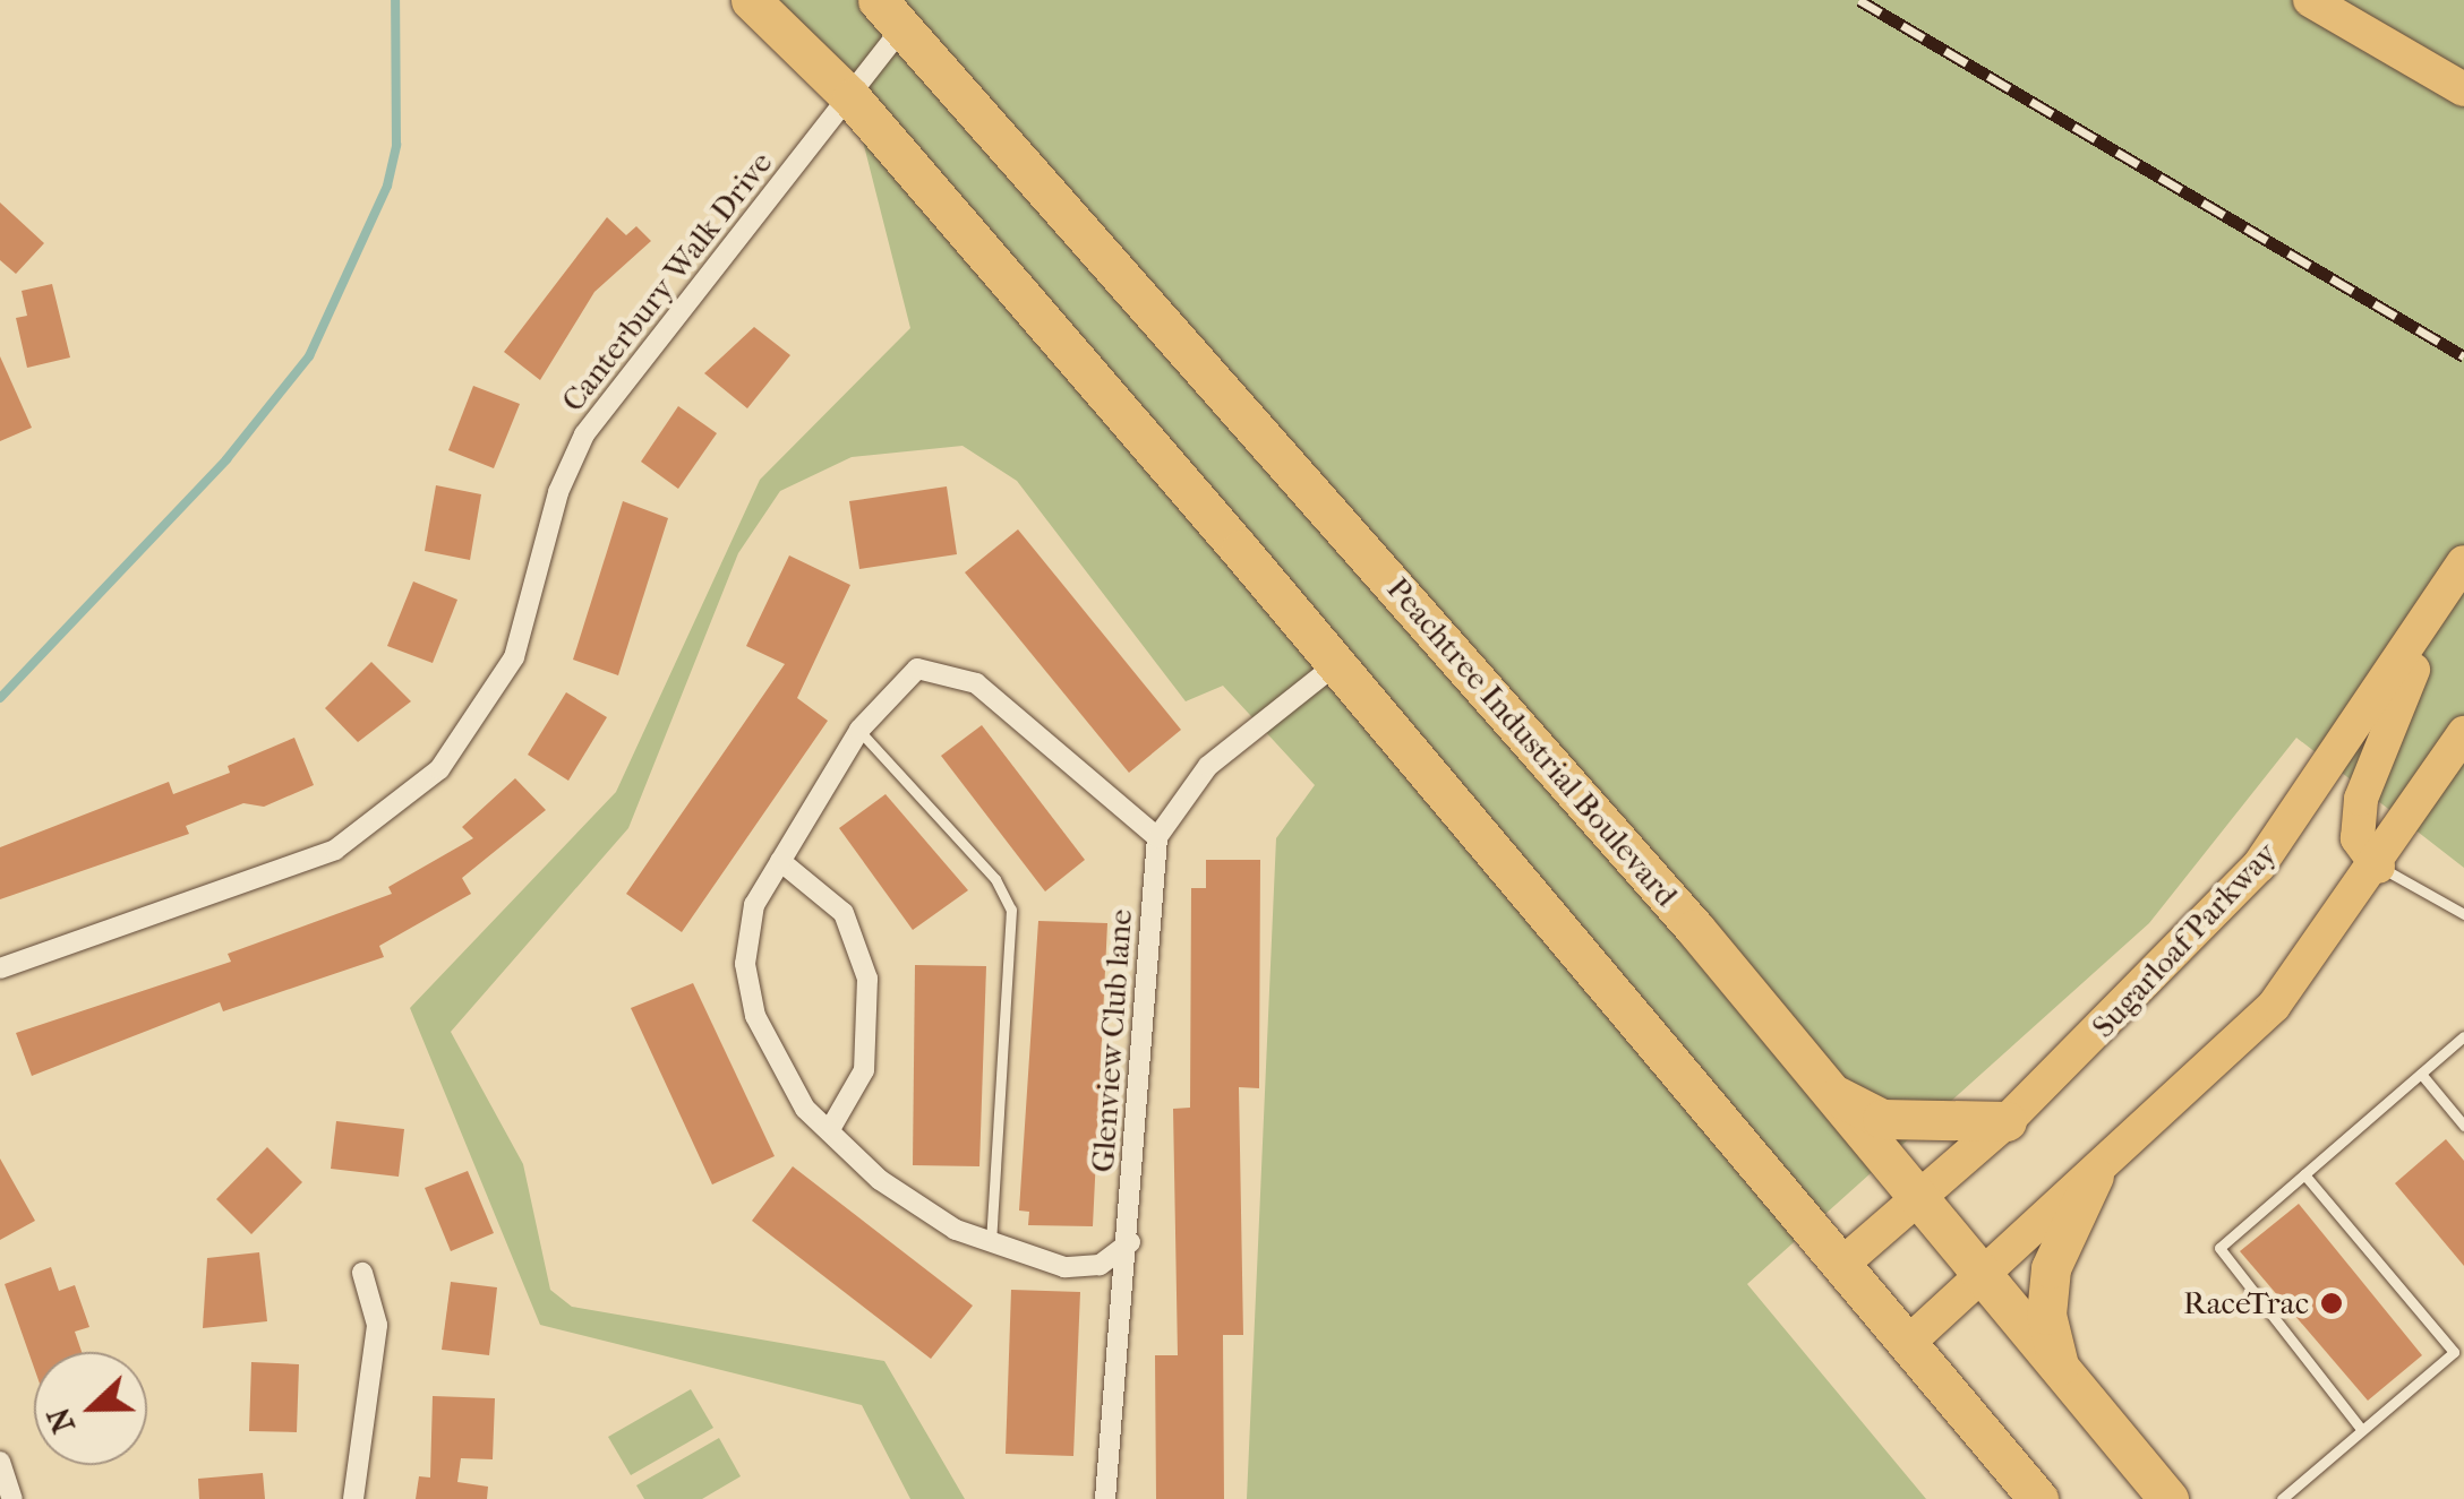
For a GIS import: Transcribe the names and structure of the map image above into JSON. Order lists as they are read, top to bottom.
{
  "streets": {
    "highway": ["Peachtree Industrial Boulevard"],
    "main road": ["Sugarloaf Parkway"],
    "street": ["Canterbury Walk Drive", "Glenview Club lane"]
  },
  "crossings": [
    ["Canterbury Walk Drive", "Peachtree Industrial Boulevard"],
    ["Peachtree Industrial Boulevard", "Sugarloaf Parkway"]
  ],
  "places": ["RaceTrac"],
  "north": "left"
}
